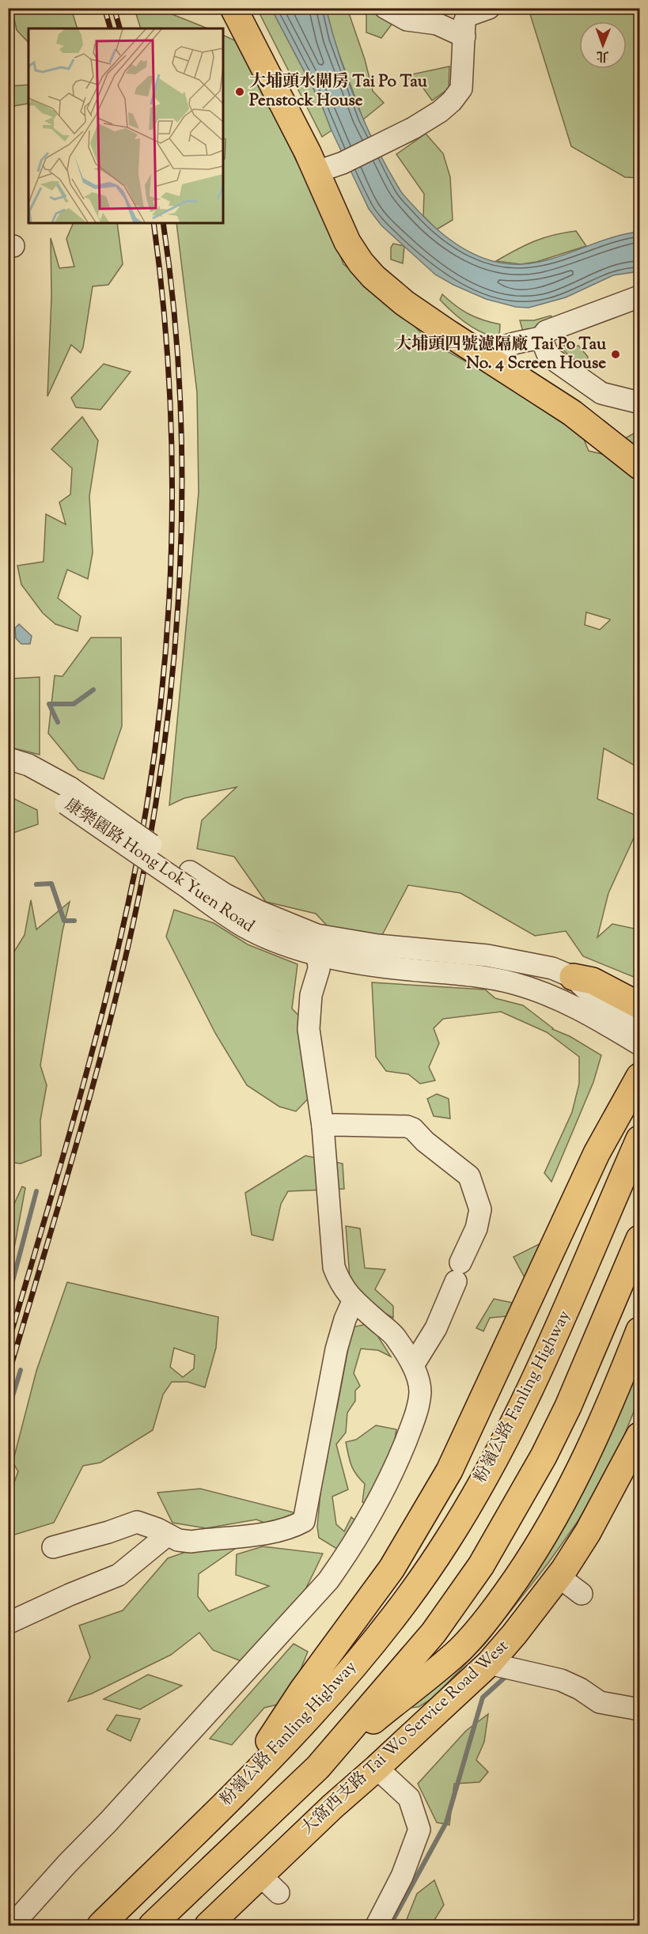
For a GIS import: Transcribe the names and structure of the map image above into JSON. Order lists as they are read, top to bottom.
{
  "streets": {
    "main road": ["粉嶺公路 Fanling Highway", "大窩西支路 Tai Wo Service Road West"],
    "street": ["康樂園路 Hong Lok Yuen Road"]
  },
  "places": ["大埔頭水閘房 Tai Po Tau Penstock House", "大埔頭四號濾隔廠 Tai Po Tau No. 4 Screen House"],
  "north": "bottom"
}
